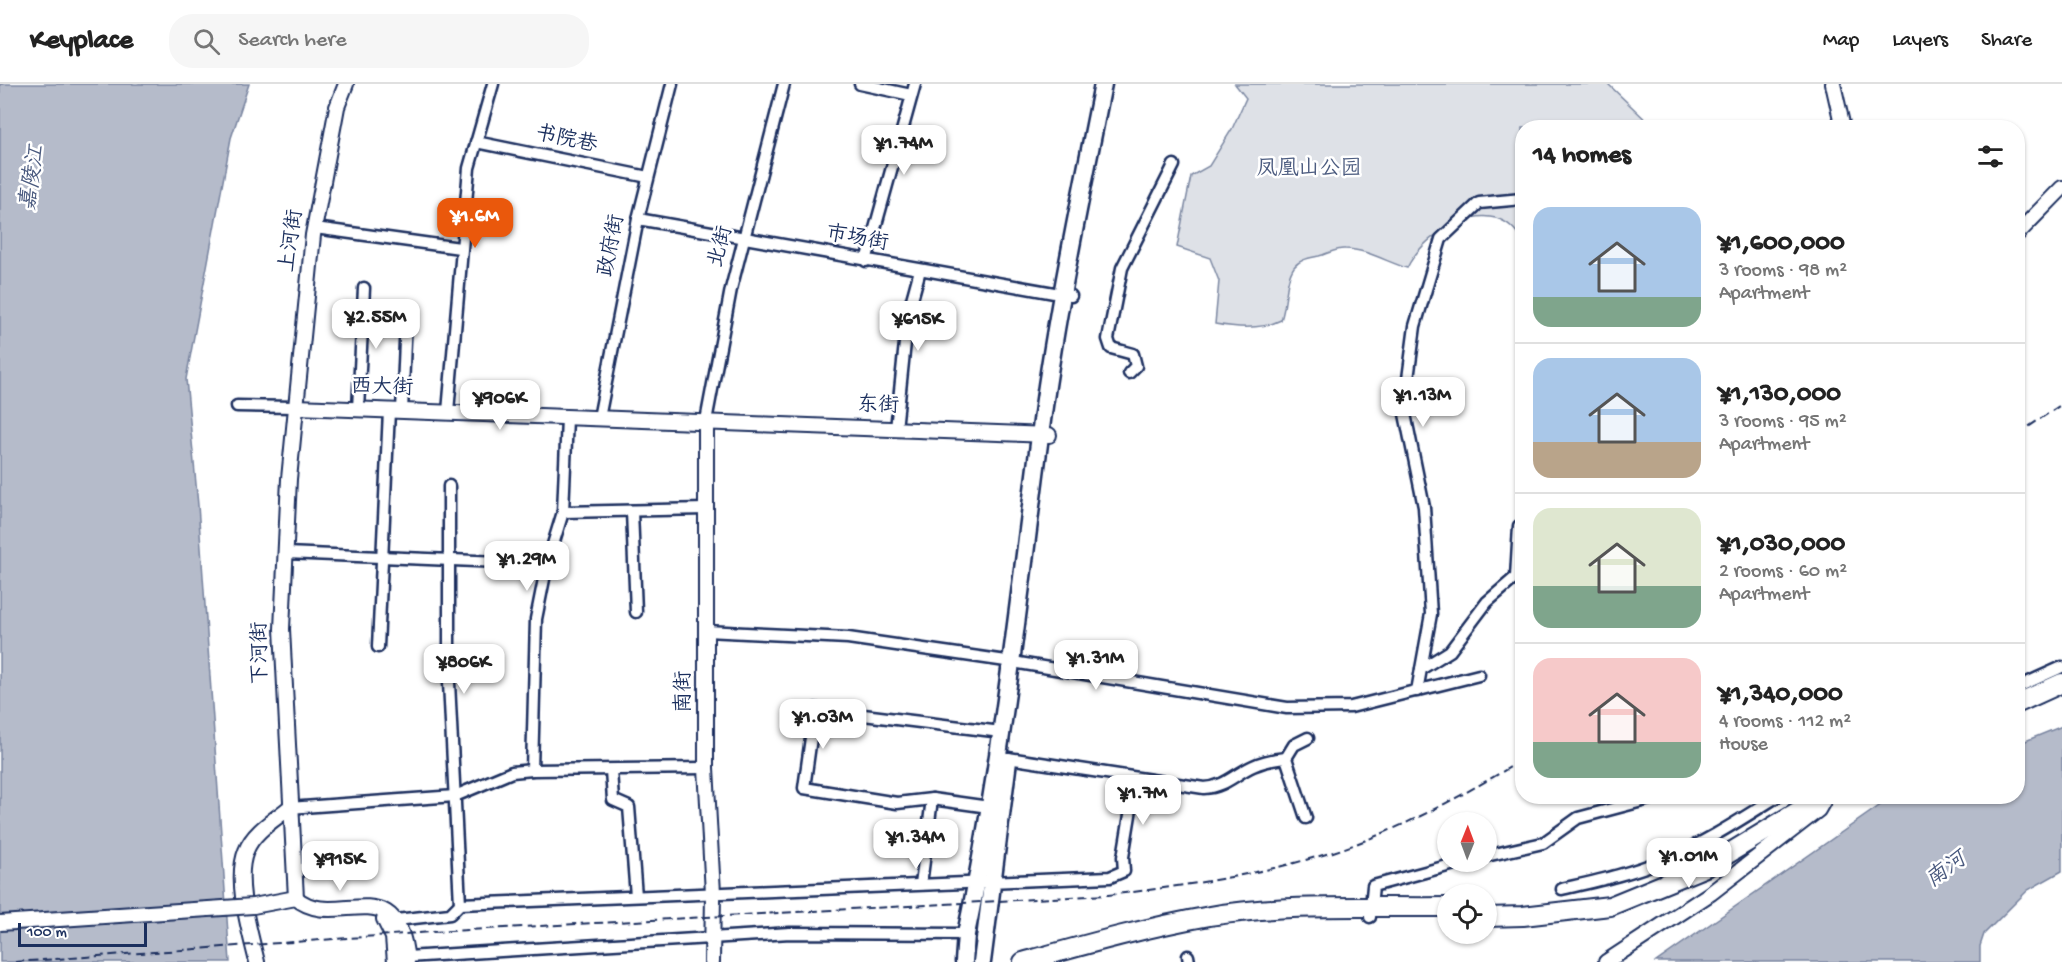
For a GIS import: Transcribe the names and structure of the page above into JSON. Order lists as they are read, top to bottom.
{
  "streets": {
    "street": [
      "书院巷",
      "市场街",
      "上河街",
      "政府街",
      "北街",
      "西大街",
      "东街",
      "下河街",
      "南街"
    ]
  },
  "crossings": [
    ["书院巷", "政府街"],
    ["市场街", "政府街"],
    ["市场街", "北街"],
    ["上河街", "西大街"],
    ["上河街", "下河街"],
    ["政府街", "西大街"],
    ["北街", "西大街"],
    ["北街", "东街"],
    ["北街", "南街"],
    ["西大街", "东街"],
    ["西大街", "下河街"],
    ["西大街", "南街"],
    ["东街", "南街"]
  ],
  "water": ["嘉陵江", "南河"],
  "parks": ["凤凰山公园"],
  "scale_bar": "100 m",
  "north": "top",
  "page": {
    "header": "Keyplace",
    "search": "Search here",
    "nav": ["Map", "Layers", "Share"],
    "heading": "14 homes",
    "price": [
      "¥1.74M",
      "¥1.6M",
      "¥2.55M",
      "¥615K",
      "¥1.13M",
      "¥906K",
      "¥1.29M",
      "¥1.31M",
      "¥806K",
      "¥1.03M",
      "¥1.7M",
      "¥1.34M",
      "¥1.01M",
      "¥915K"
    ],
    "list": [
      {
        "name": "¥1,600,000",
        "note": "3 rooms · 98 m² · Apartment"
      },
      {
        "name": "¥1,130,000",
        "note": "3 rooms · 95 m² · Apartment"
      },
      {
        "name": "¥1,030,000",
        "note": "2 rooms · 60 m² · Apartment"
      },
      {
        "name": "¥1,340,000",
        "note": "4 rooms · 112 m² · House"
      }
    ],
    "scale": "100 m"
  }
}
